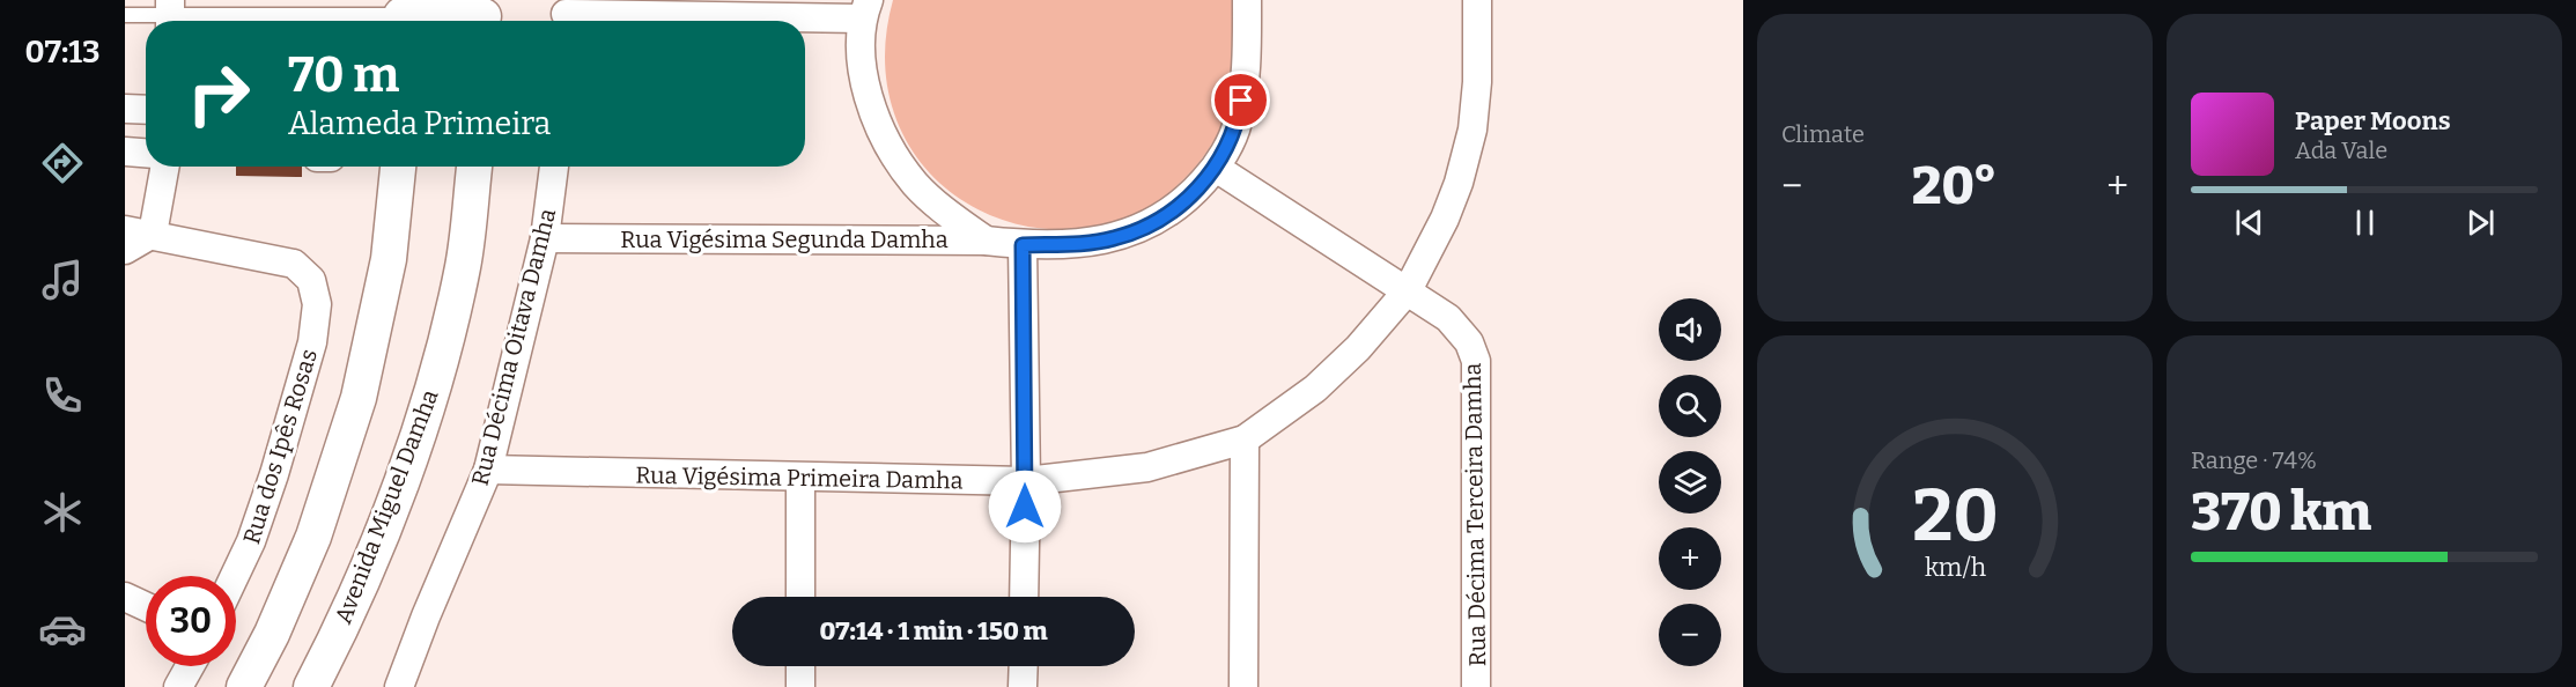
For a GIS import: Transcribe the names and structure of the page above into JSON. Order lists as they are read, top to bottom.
{
  "streets": {
    "street": [
      "Rua Vigésima Segunda Damha",
      "Rua Décima Oitava Damha",
      "Rua dos Ipês Rosas",
      "Rua Vigésima Primeira Damha",
      "Avenida Miguel Damha",
      "Rua Décima Terceira Damha"
    ]
  },
  "crossings": [
    ["Rua Vigésima Segunda Damha", "Rua Décima Oitava Damha"],
    ["Rua Décima Oitava Damha", "Rua Vigésima Primeira Damha"],
    ["Rua Vigésima Primeira Damha", "Rua Décima Terceira Damha"]
  ],
  "page": {
    "tabs": "07:13",
    "tile": [
      "Climate",
      ["Range · 74%", "370 km"]
    ],
    "turn": ["70 m", "Alameda Primeira"],
    "song": ["Paper Moons", "Ada Vale"],
    "heat": ["−", "20°", "+"],
    "map_buttons": ["+", "−"],
    "limit": "30",
    "trip": "07:14 · 1 min · 150 m",
    "gauge": ["20", "km/h"]
  }
}
